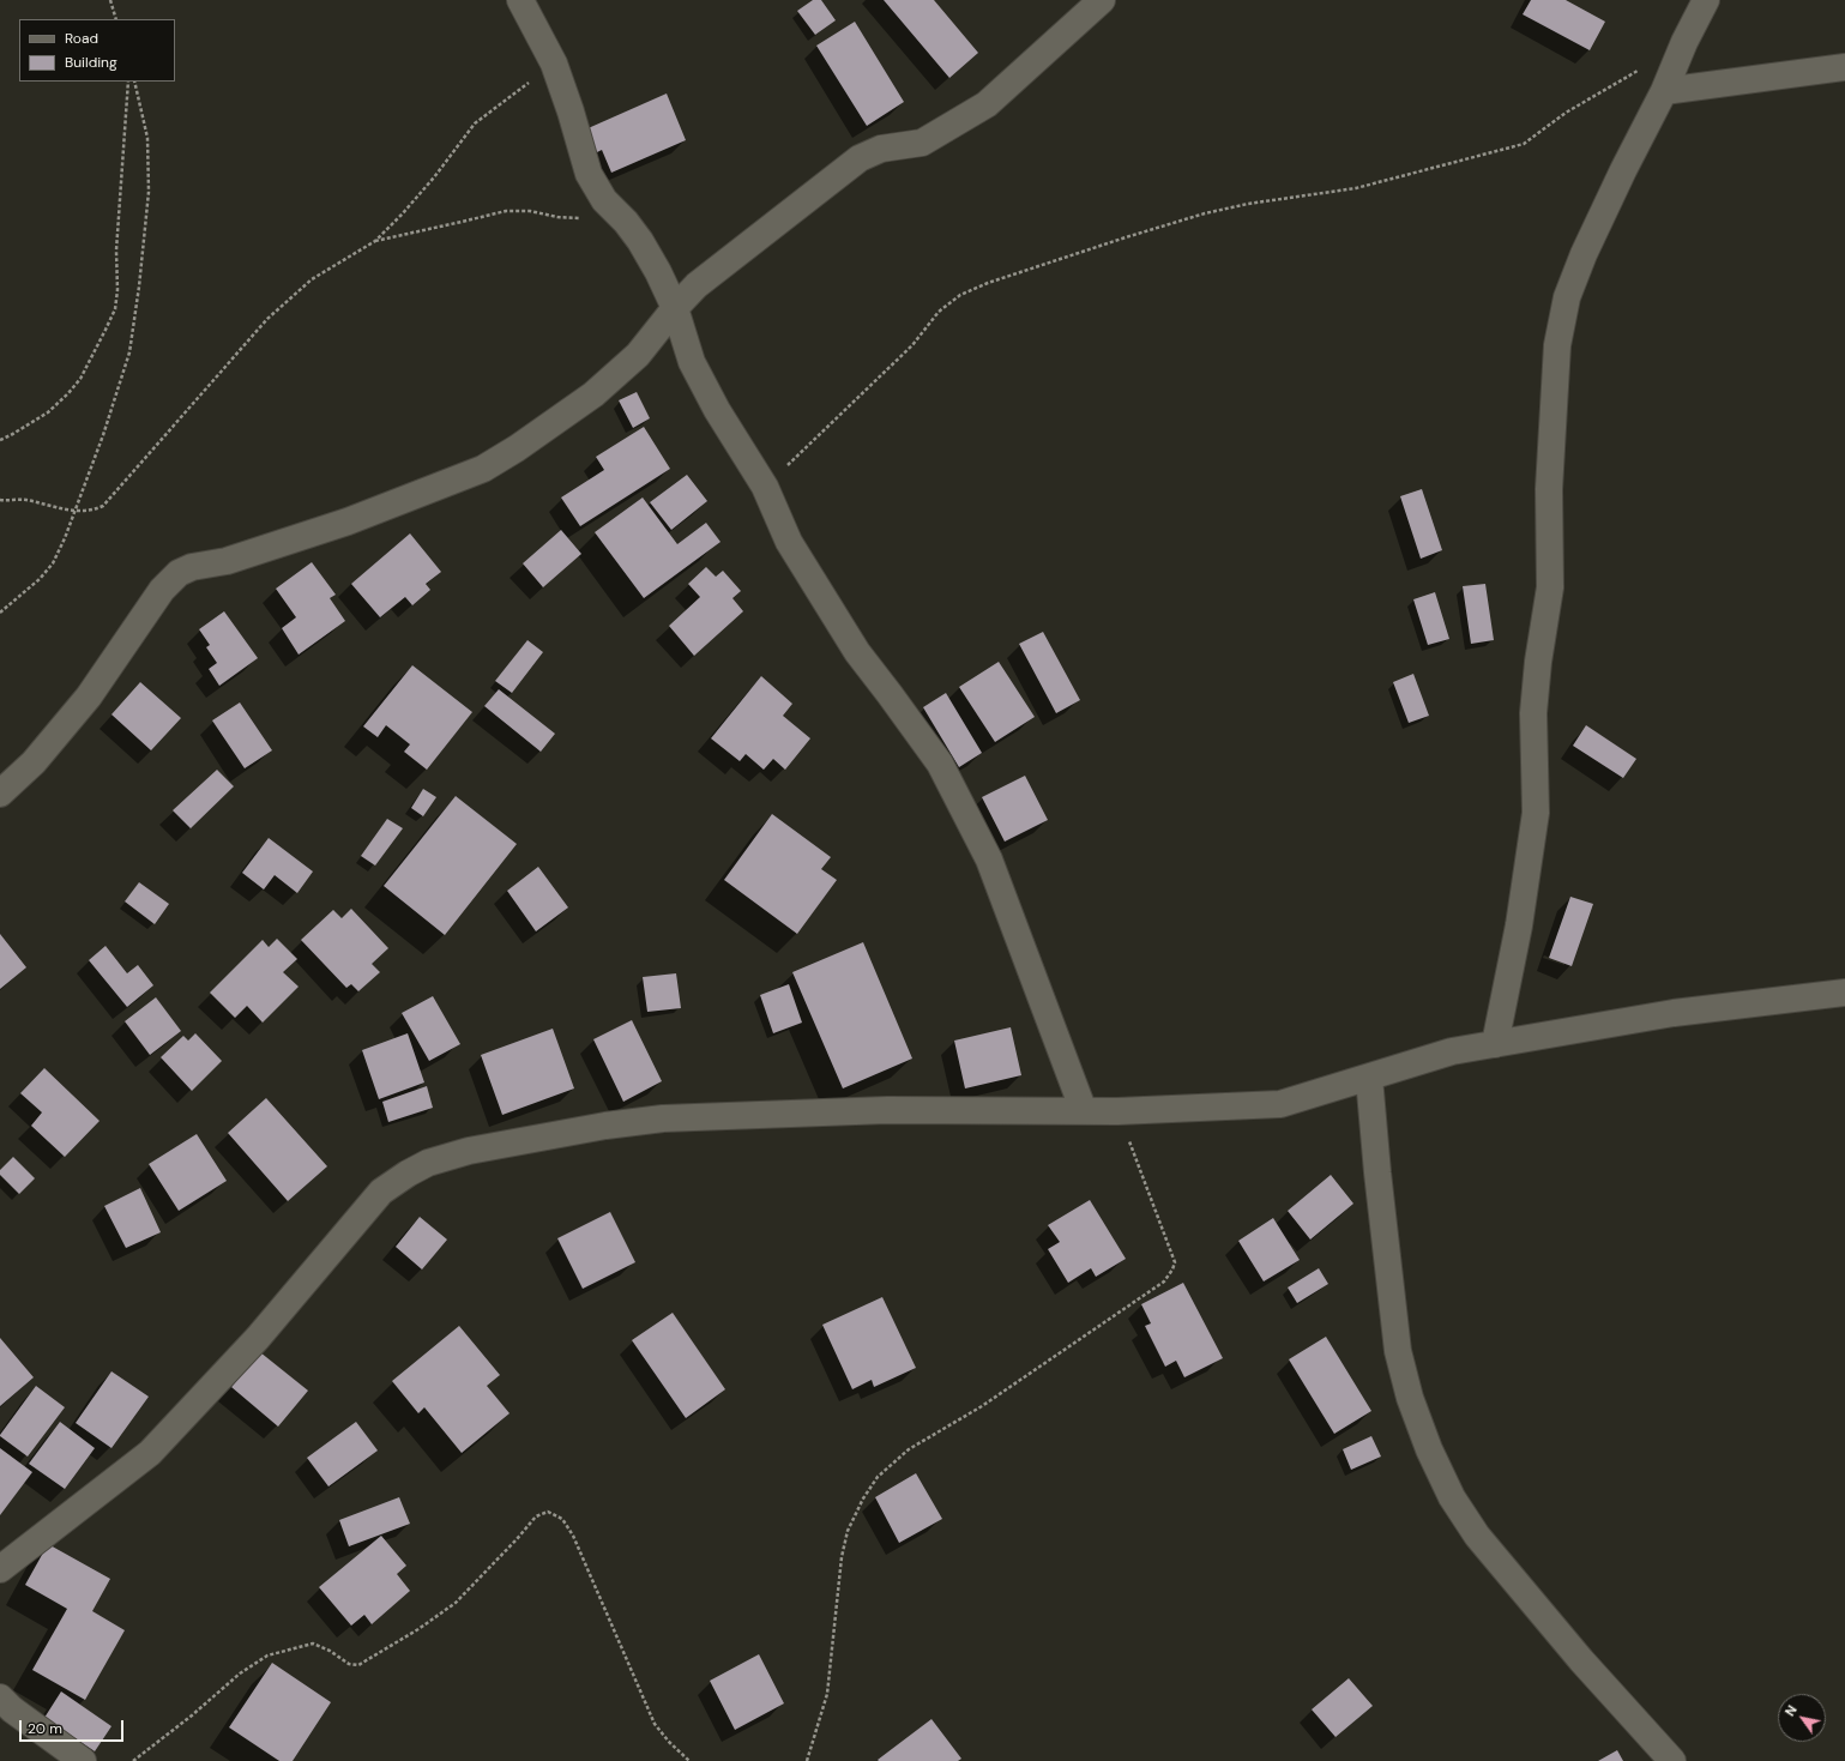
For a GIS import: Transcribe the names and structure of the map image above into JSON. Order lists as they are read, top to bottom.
{
  "legend": ["Road", "Building"],
  "scale_bar": "20 m",
  "north": "top left"
}
